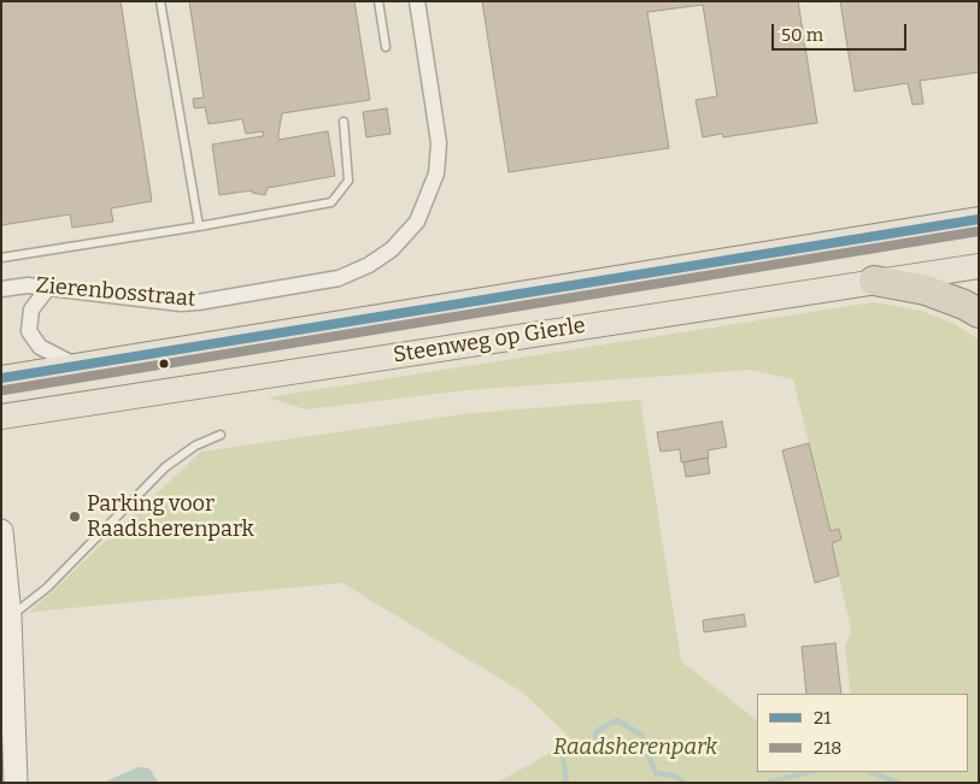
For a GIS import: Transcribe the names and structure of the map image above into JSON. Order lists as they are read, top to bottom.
{
  "streets": {
    "main road": ["Steenweg op Gierle"],
    "street": ["Zierenbosstraat"]
  },
  "parks": ["Raadsherenpark"],
  "places": ["Parking voor Raadsherenpark"],
  "lines": ["transit line 21", "transit line 218"],
  "legend": ["21", "218"],
  "scale_bar": "50 m"
}
